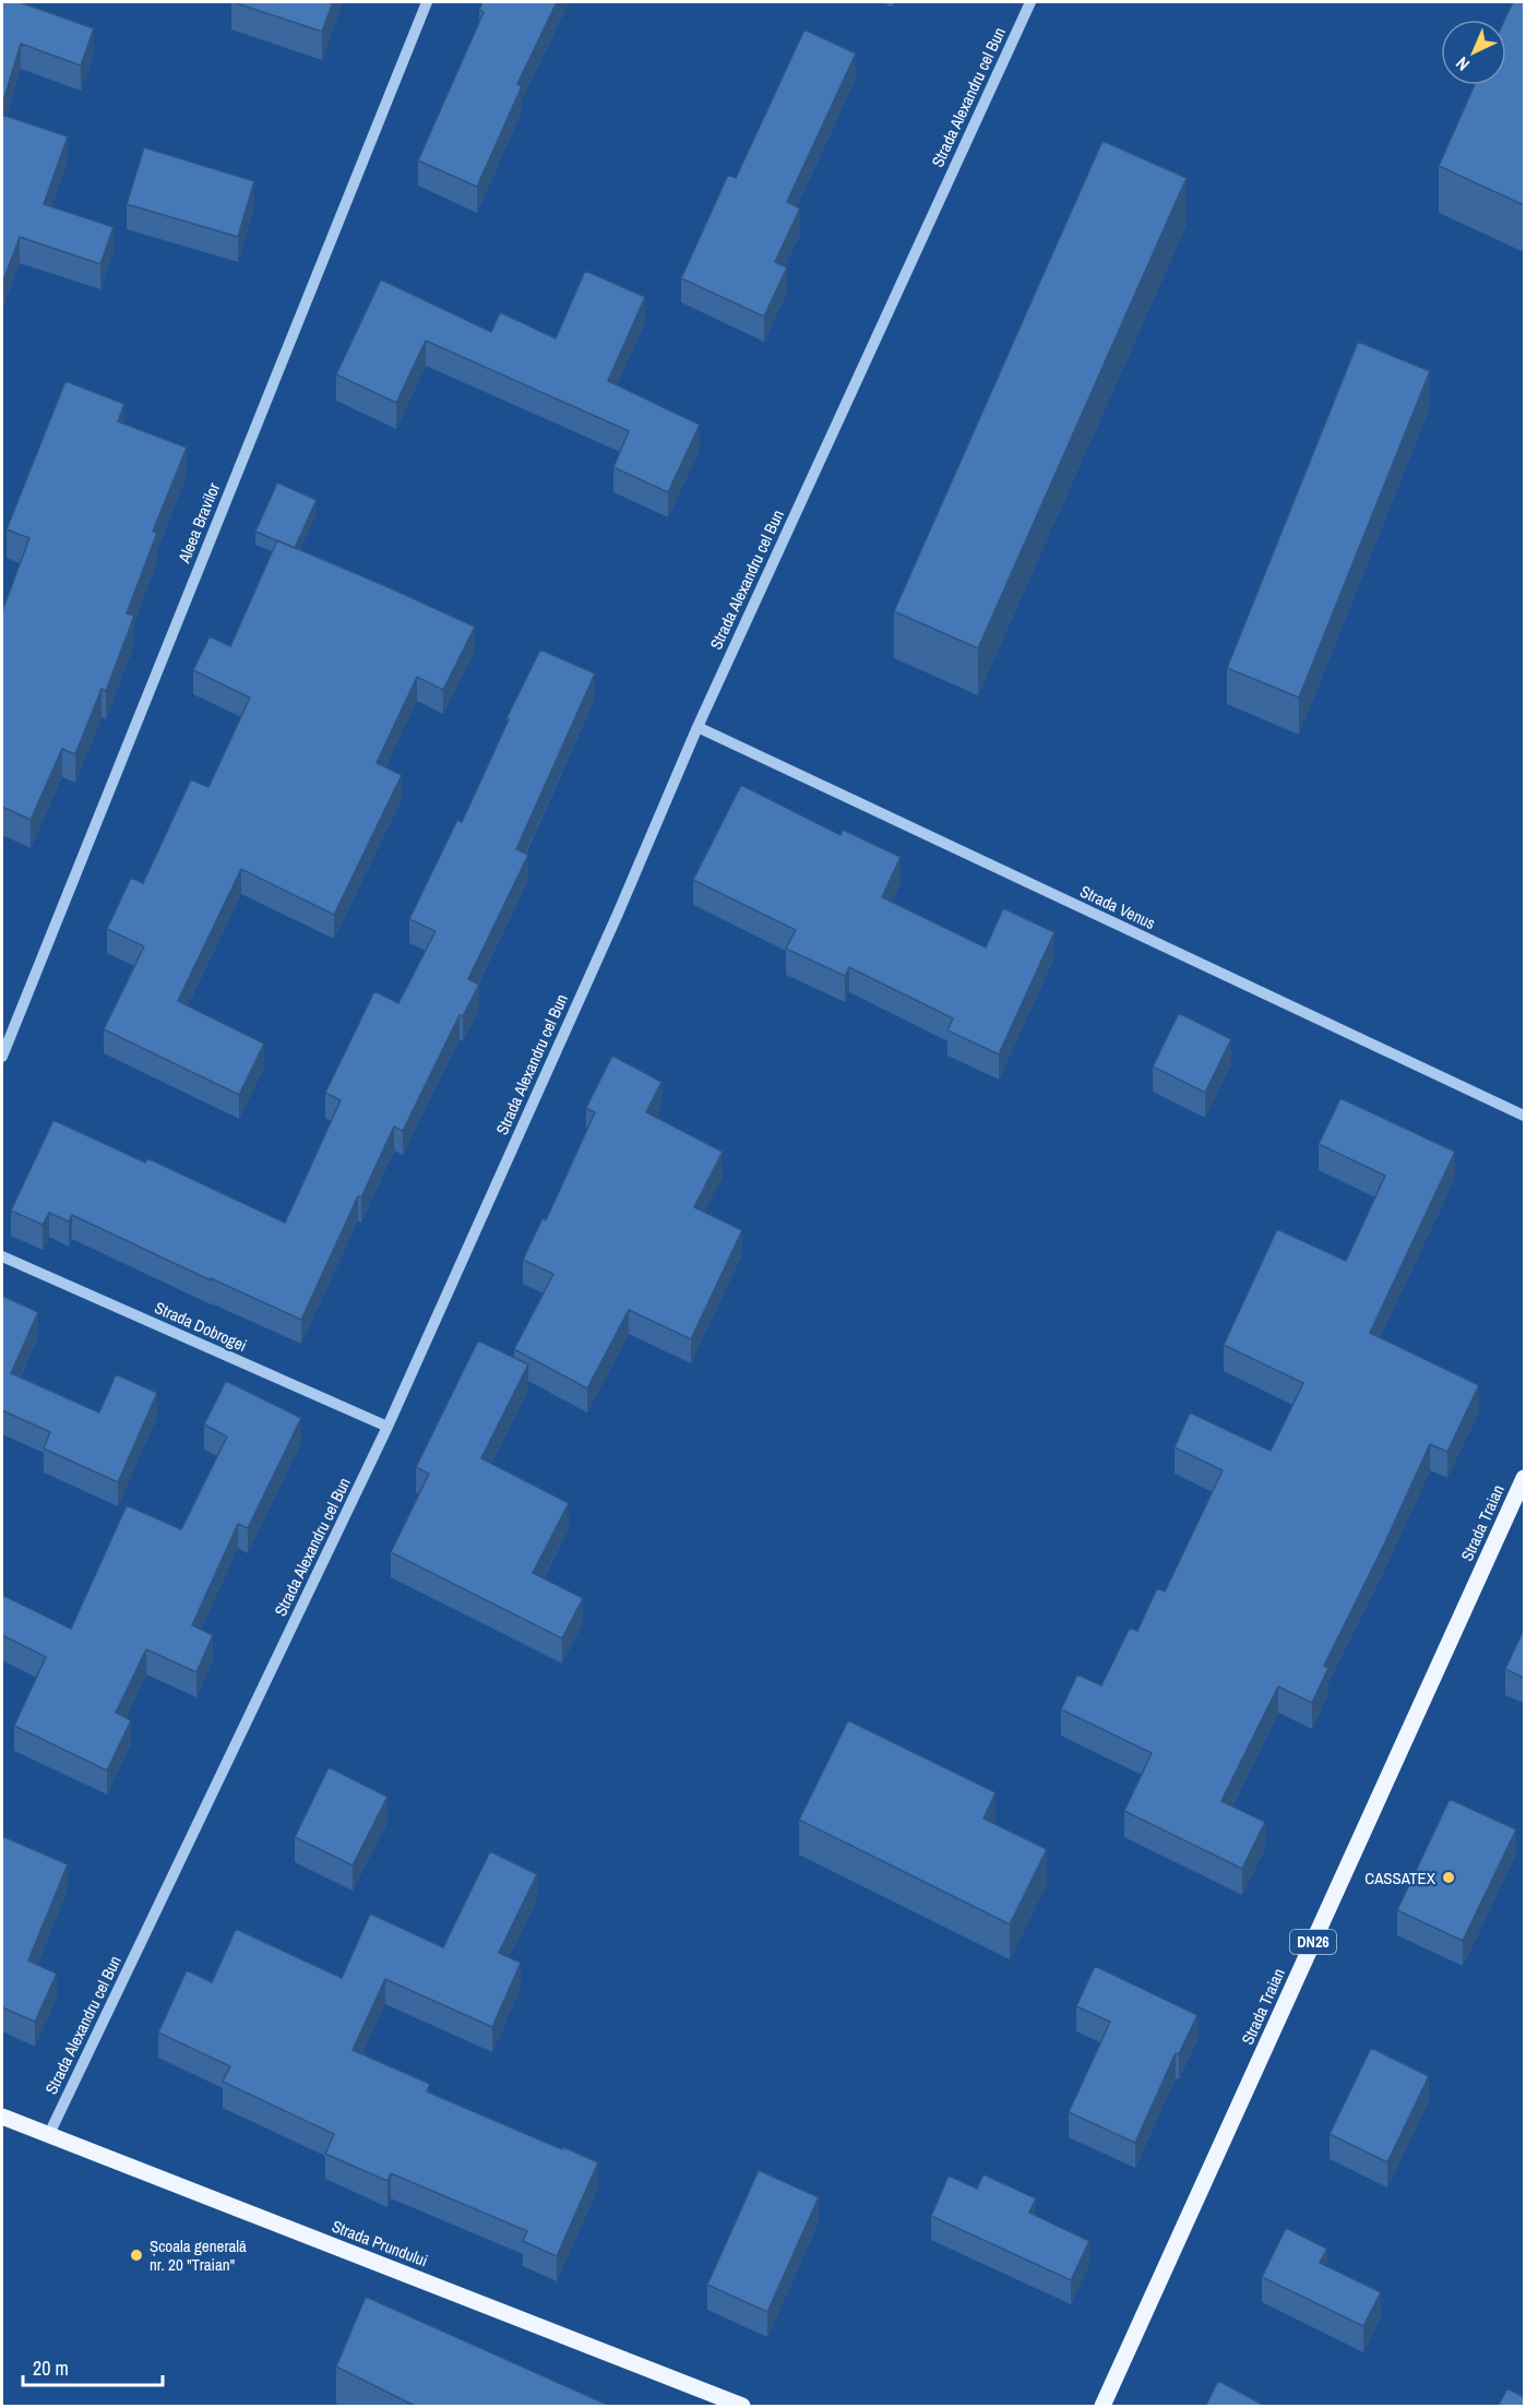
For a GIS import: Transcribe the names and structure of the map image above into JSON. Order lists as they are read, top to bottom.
{
  "streets": {
    "main road": ["Strada Traian", "DN26", "Strada Prundului"],
    "street": [
      "Strada Alexandru cel Bun",
      "Aleea Bravilor",
      "Strada Venus",
      "Strada Dobrogei"
    ]
  },
  "crossings": [
    ["Strada Alexandru cel Bun", "Strada Venus"],
    ["Strada Alexandru cel Bun", "Strada Dobrogei"],
    ["Strada Alexandru cel Bun", "Strada Prundului"]
  ],
  "places": ["CASSATEX", "Școala generală nr. 20 \"Traian\""],
  "scale_bar": "20 m",
  "north": "bottom left"
}
